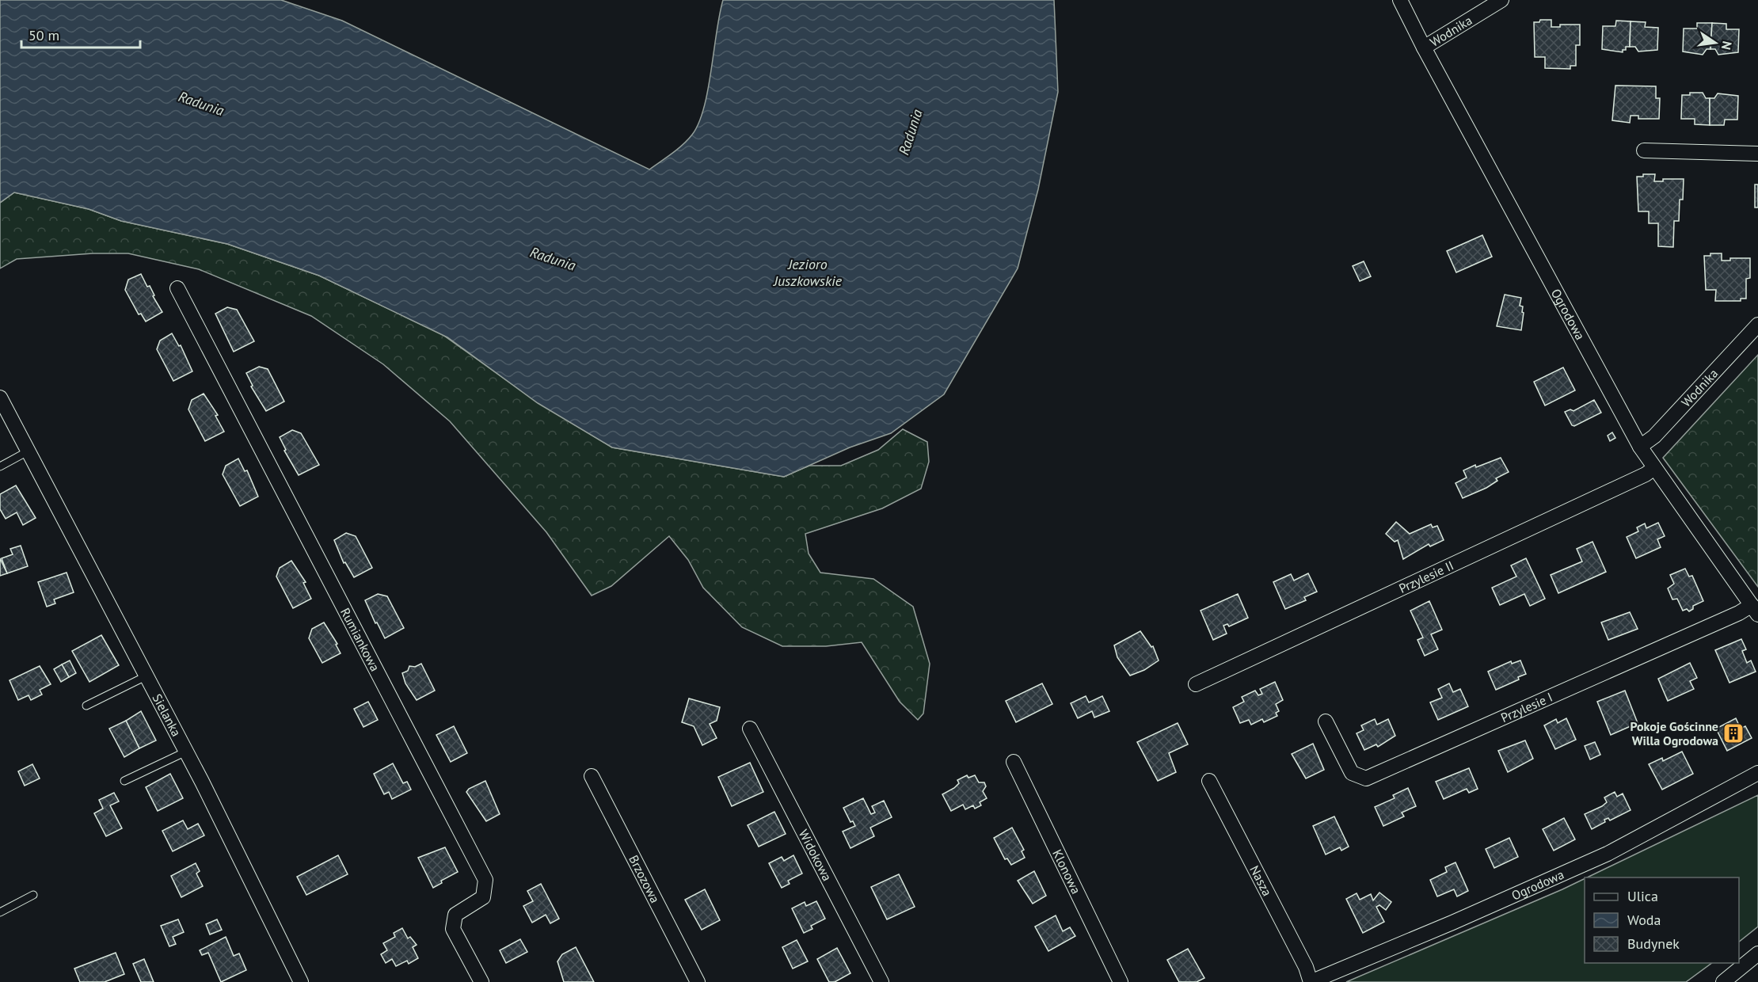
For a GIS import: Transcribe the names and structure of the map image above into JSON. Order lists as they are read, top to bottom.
{
  "streets": {
    "street": [
      "Wodnika",
      "Ogrodowa",
      "Przylesie II",
      "Rumiankowa",
      "Przylesie I",
      "Sielanka",
      "Widokowa",
      "Klonowa",
      "Brzozowa",
      "Nasza"
    ]
  },
  "crossings": [
    ["Wodnika", "Ogrodowa"],
    ["Ogrodowa", "Przylesie II"],
    ["Ogrodowa", "Przylesie I"],
    ["Ogrodowa", "Nasza"]
  ],
  "water": ["Radunia", "Jezioro Juszkowskie"],
  "places": {
    "building": ["Pokoje Gościnne Willa Ogrodowa"]
  },
  "legend": ["Ulica", "Woda", "Budynek"],
  "scale_bar": "50 m",
  "north": "right"
}
